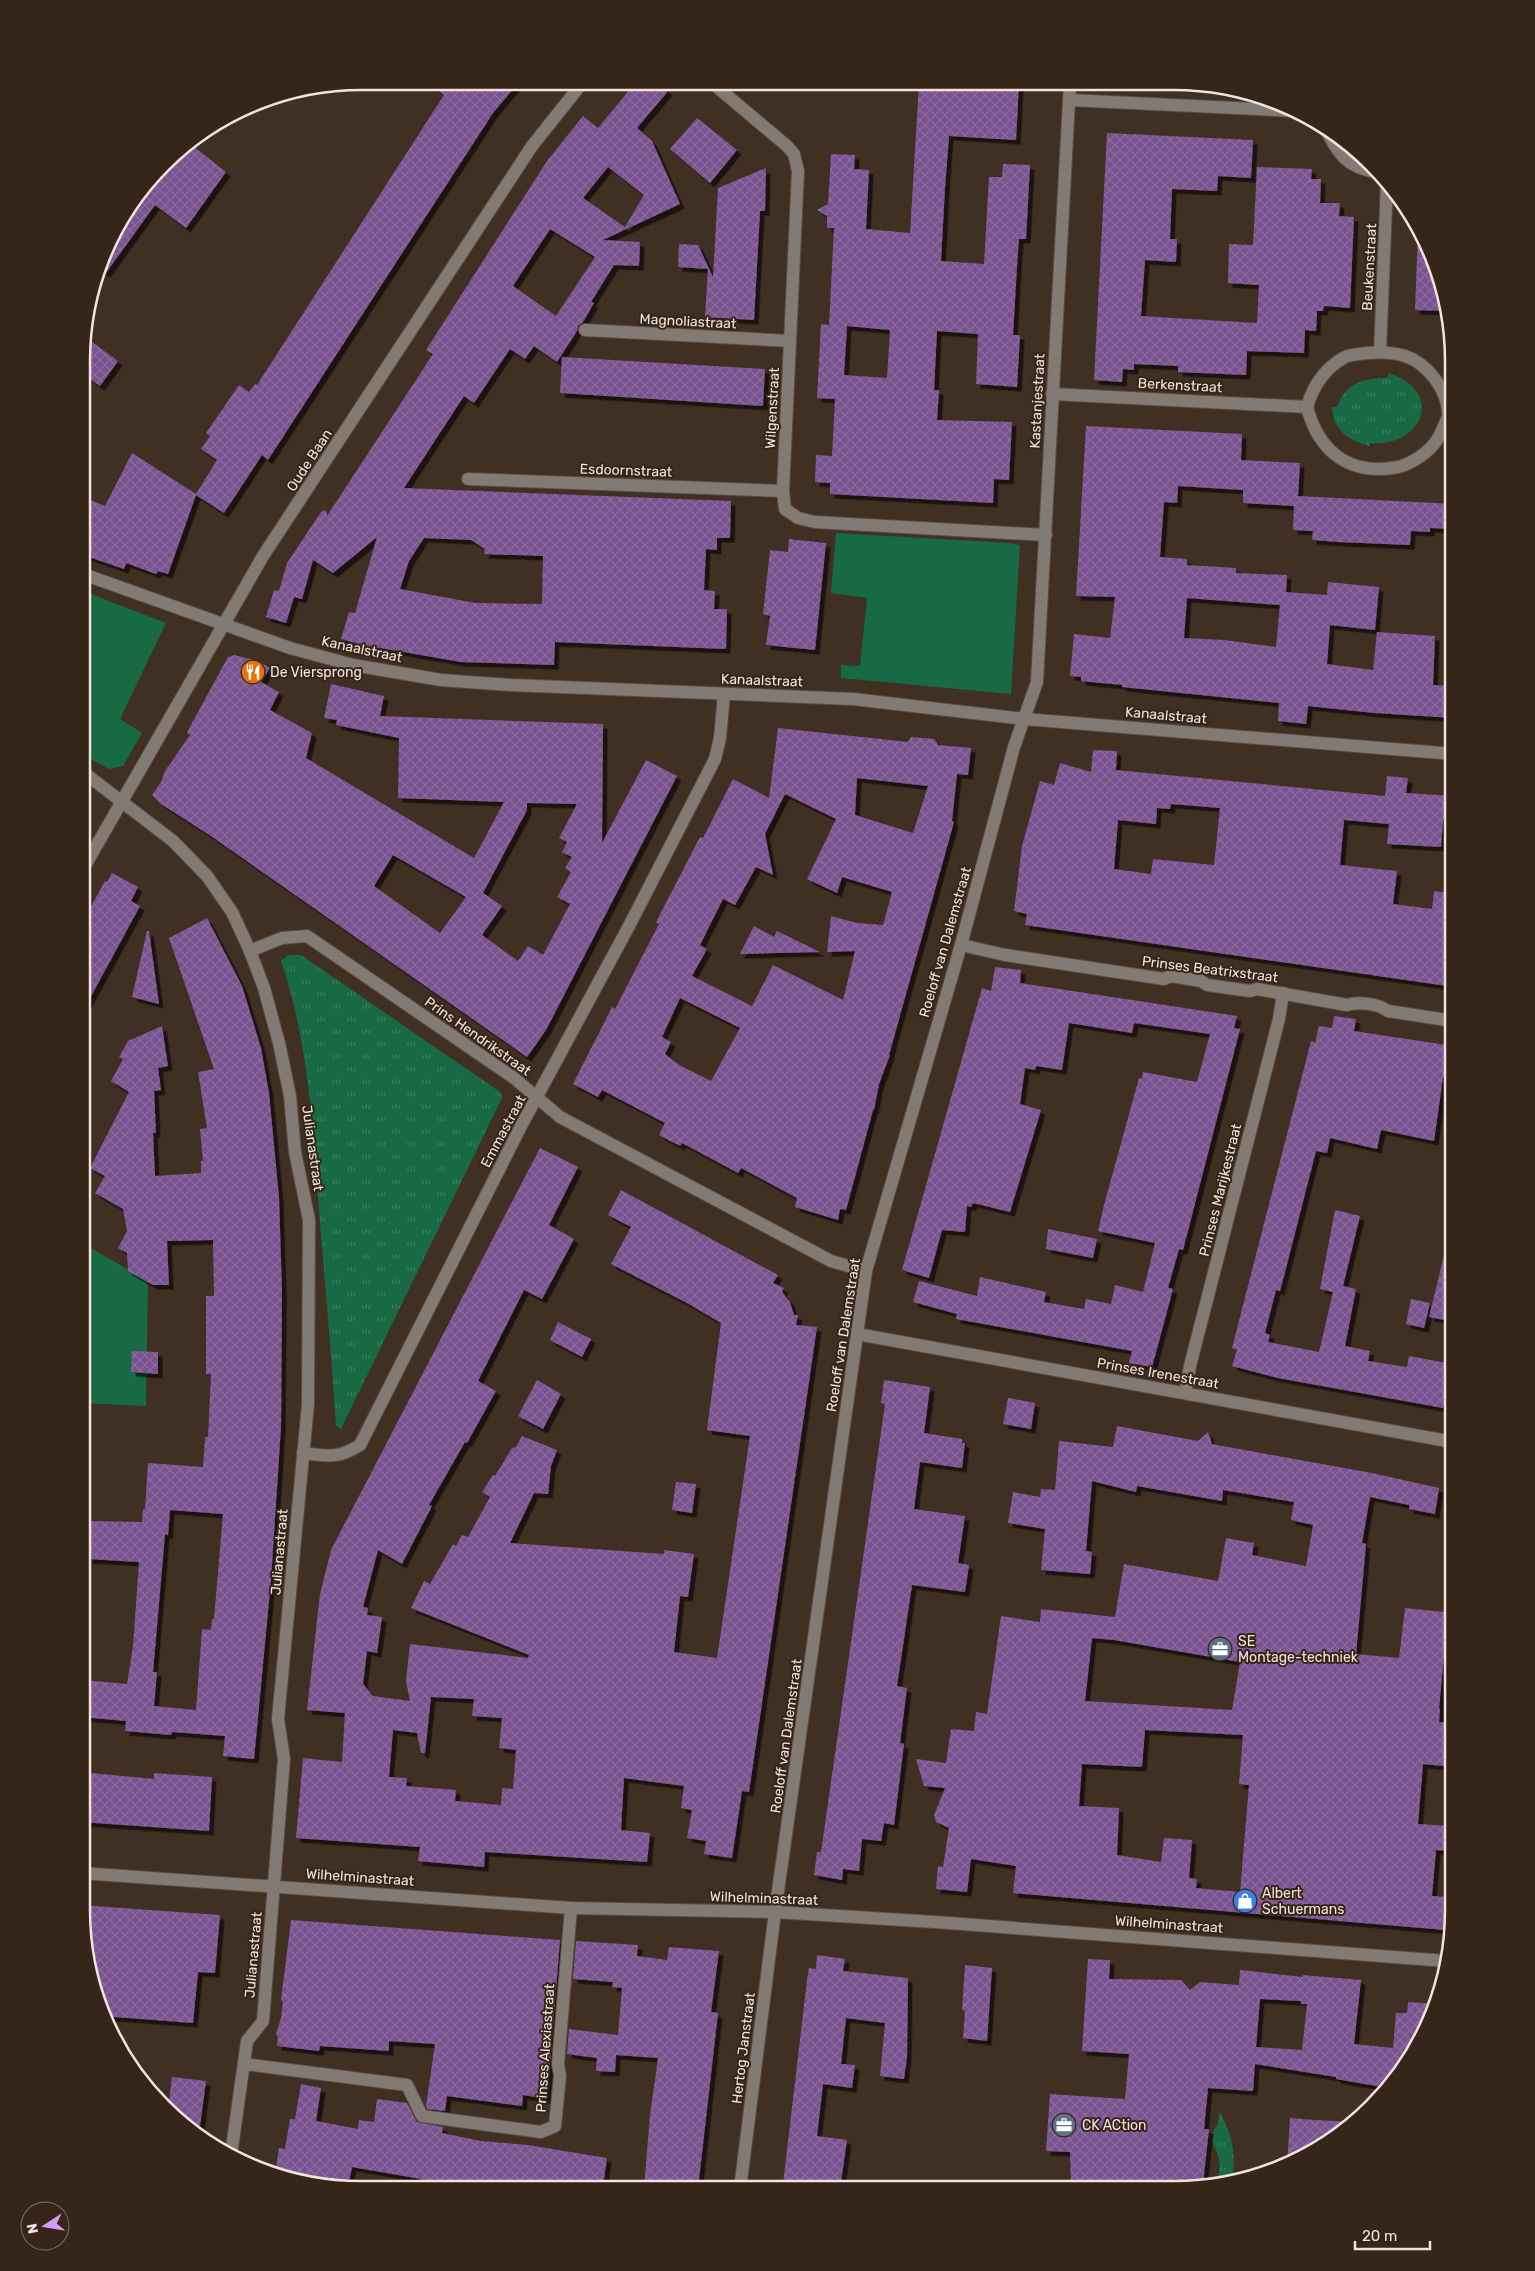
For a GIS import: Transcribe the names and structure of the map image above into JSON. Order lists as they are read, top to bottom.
{
  "streets": {
    "street": [
      "Beukenstraat",
      "Magnoliastraat",
      "Berkenstraat",
      "Kastanjestraat",
      "Wilgenstraat",
      "Oude Baan",
      "Esdoornstraat",
      "Kanaalstraat",
      "Roeloff van Dalemstraat",
      "Prinses Beatrixstraat",
      "Prins Hendrikstraat",
      "Emmastraat",
      "Julianastraat",
      "Prinses Marijkestraat",
      "Prinses Irenestraat",
      "Wilhelminastraat",
      "Prinses Alexiastraat",
      "Hertog Janstraat"
    ]
  },
  "crossings": [
    ["Magnoliastraat", "Wilgenstraat"],
    ["Berkenstraat", "Kastanjestraat"],
    ["Kastanjestraat", "Wilgenstraat"],
    ["Kastanjestraat", "Kanaalstraat"],
    ["Kastanjestraat", "Roeloff van Dalemstraat"],
    ["Wilgenstraat", "Esdoornstraat"],
    ["Oude Baan", "Kanaalstraat"],
    ["Kanaalstraat", "Roeloff van Dalemstraat"],
    ["Kanaalstraat", "Emmastraat"],
    ["Roeloff van Dalemstraat", "Prinses Beatrixstraat"],
    ["Roeloff van Dalemstraat", "Prins Hendrikstraat"],
    ["Roeloff van Dalemstraat", "Prinses Irenestraat"],
    ["Roeloff van Dalemstraat", "Wilhelminastraat"],
    ["Roeloff van Dalemstraat", "Hertog Janstraat"],
    ["Prinses Beatrixstraat", "Prinses Marijkestraat"],
    ["Prins Hendrikstraat", "Emmastraat"],
    ["Prins Hendrikstraat", "Julianastraat"],
    ["Emmastraat", "Julianastraat"],
    ["Julianastraat", "Wilhelminastraat"],
    ["Julianastraat", "Prinses Alexiastraat"],
    ["Prinses Marijkestraat", "Prinses Irenestraat"],
    ["Wilhelminastraat", "Prinses Alexiastraat"],
    ["Wilhelminastraat", "Hertog Janstraat"]
  ],
  "places": {
    "restaurant": ["De Viersprong"],
    "office": ["SE Montage-techniek", "CK ACtion"],
    "shop": ["Albert Schuermans"]
  },
  "scale_bar": "20 m",
  "north": "left"
}
